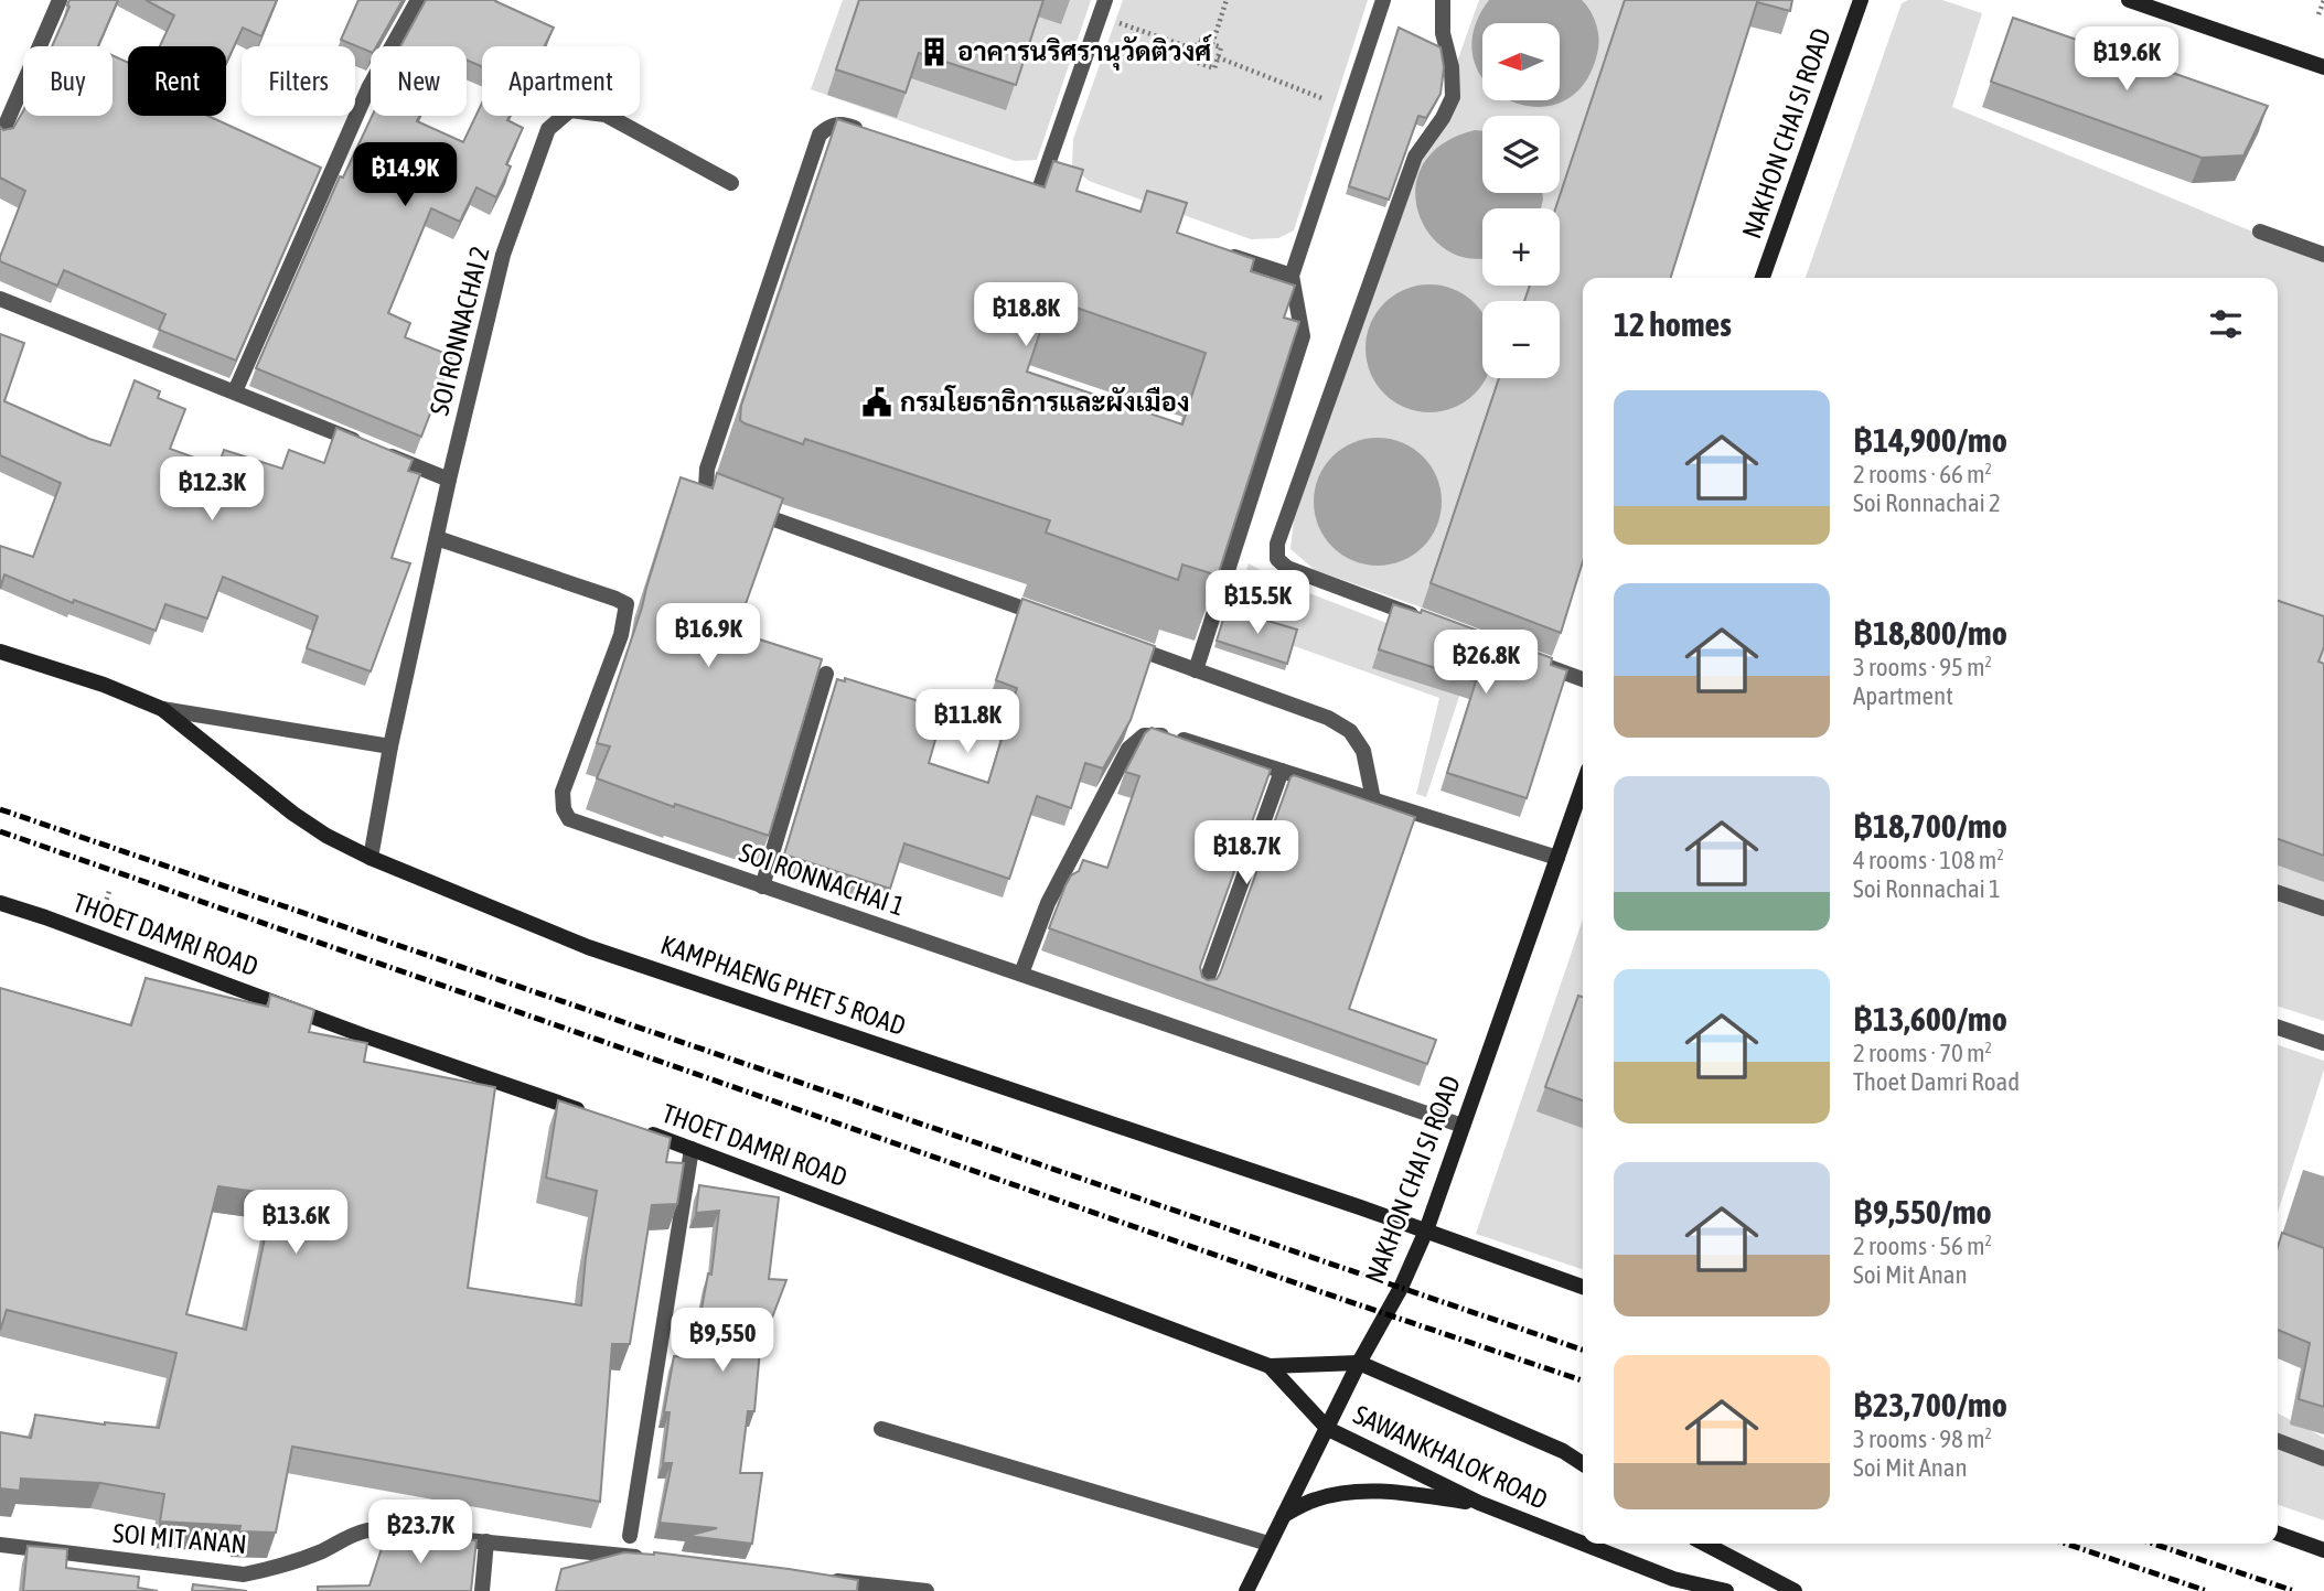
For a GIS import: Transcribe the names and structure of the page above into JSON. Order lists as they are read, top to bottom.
{
  "streets": {
    "street": [
      "NAKHON CHAI SI ROAD",
      "SOI RONNACHAI 2",
      "SOI RONNACHAI 1",
      "THOET DAMRI ROAD",
      "KAMPHAENG PHET 5 ROAD",
      "SAWANKHALOK ROAD",
      "SOI MIT ANAN"
    ]
  },
  "crossings": [
    ["NAKHON CHAI SI ROAD", "SOI RONNACHAI 1"],
    ["NAKHON CHAI SI ROAD", "THOET DAMRI ROAD"],
    ["NAKHON CHAI SI ROAD", "KAMPHAENG PHET 5 ROAD"],
    ["NAKHON CHAI SI ROAD", "SAWANKHALOK ROAD"],
    ["SOI RONNACHAI 2", "SOI RONNACHAI 1"],
    ["SOI RONNACHAI 2", "KAMPHAENG PHET 5 ROAD"],
    ["THOET DAMRI ROAD", "SAWANKHALOK ROAD"]
  ],
  "places": {
    "building": ["อาคารนริศรานุวัดติวงศ์"],
    "public building": ["กรมโยธาธิการและผังเมือง"]
  },
  "north": "left",
  "page": {
    "map_buttons": ["+", "−"],
    "price": [
      "฿19.6K",
      "฿14.9K",
      "฿18.8K",
      "฿12.3K",
      "฿15.5K",
      "฿16.9K",
      "฿26.8K",
      "฿11.8K",
      "฿18.7K",
      "฿13.6K",
      "฿9,550",
      "฿23.7K"
    ],
    "chip": [
      "Buy",
      "Rent",
      "Filters",
      "New",
      "Apartment"
    ],
    "heading": "12 homes",
    "list": [
      {
        "name": "฿14,900/mo",
        "note": "2 rooms · 66 m² · Soi Ronnachai 2"
      },
      {
        "name": "฿18,800/mo",
        "note": "3 rooms · 95 m² · Apartment"
      },
      {
        "name": "฿18,700/mo",
        "note": "4 rooms · 108 m² · Soi Ronnachai 1"
      },
      {
        "name": "฿13,600/mo",
        "note": "2 rooms · 70 m² · Thoet Damri Road"
      },
      {
        "name": "฿9,550/mo",
        "note": "2 rooms · 56 m² · Soi Mit Anan"
      },
      {
        "name": "฿23,700/mo",
        "note": "3 rooms · 98 m² · Soi Mit Anan"
      }
    ]
  }
}
